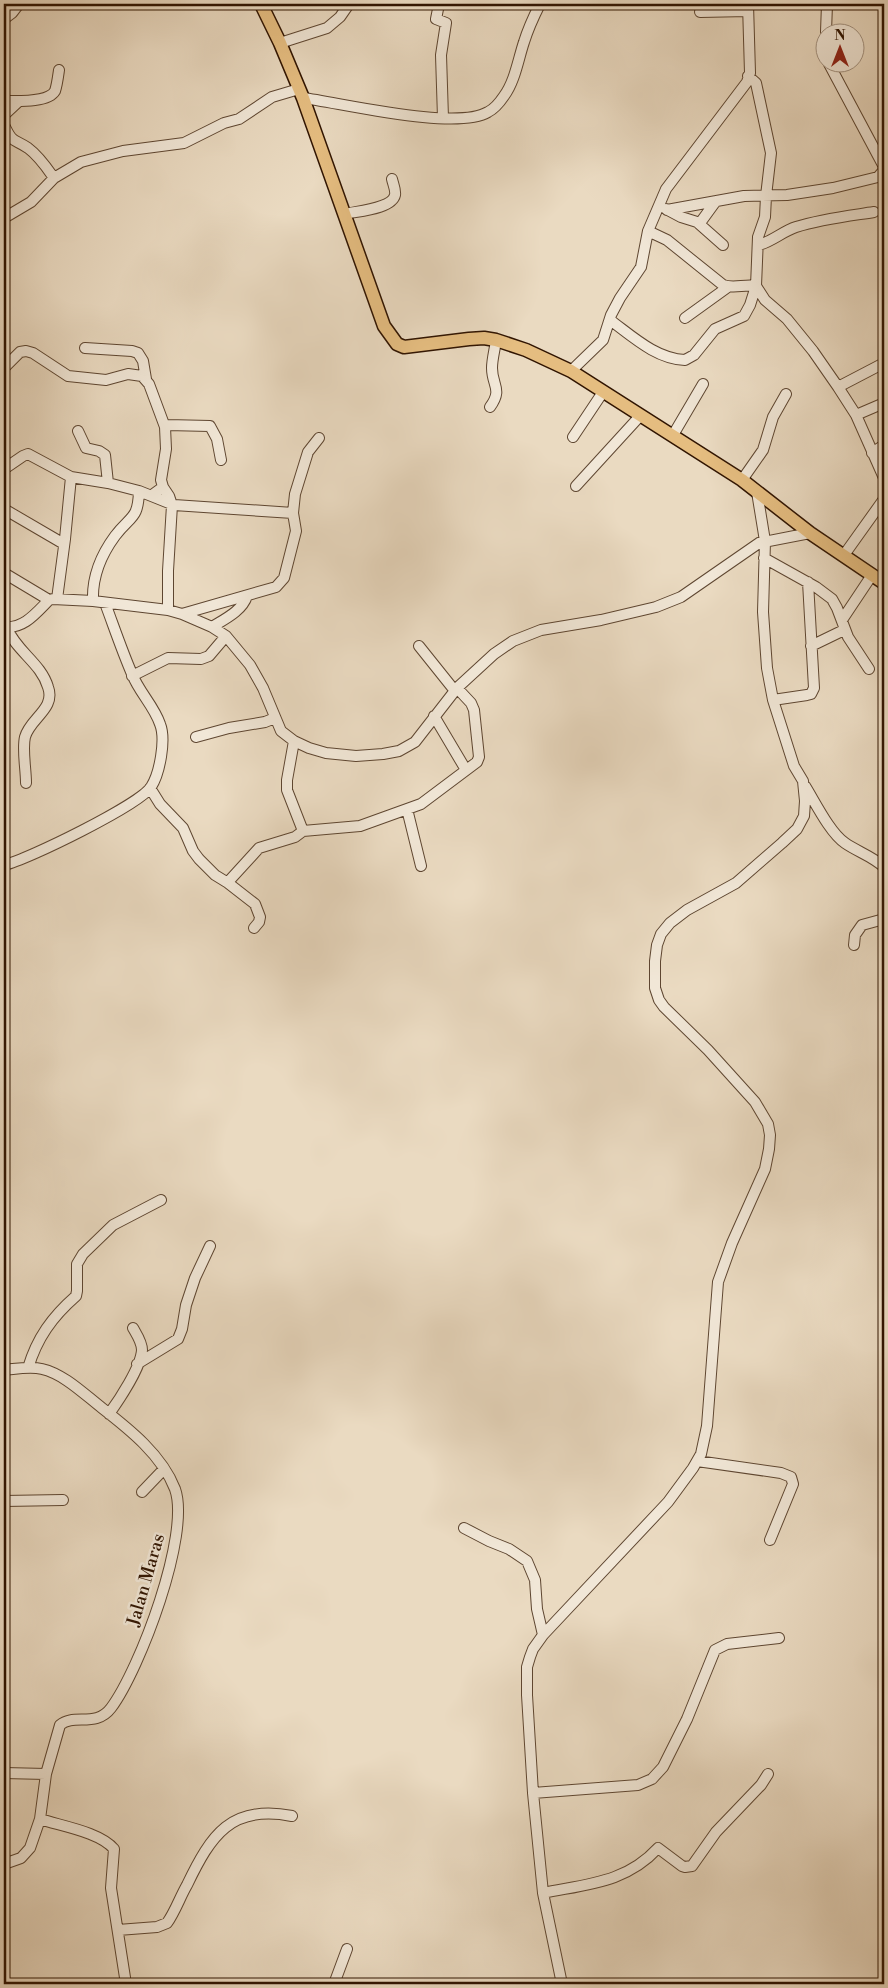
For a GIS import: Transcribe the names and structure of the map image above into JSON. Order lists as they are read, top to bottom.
{
  "streets": {
    "street": ["Jalan Maras"]
  },
  "north": "top"
}
